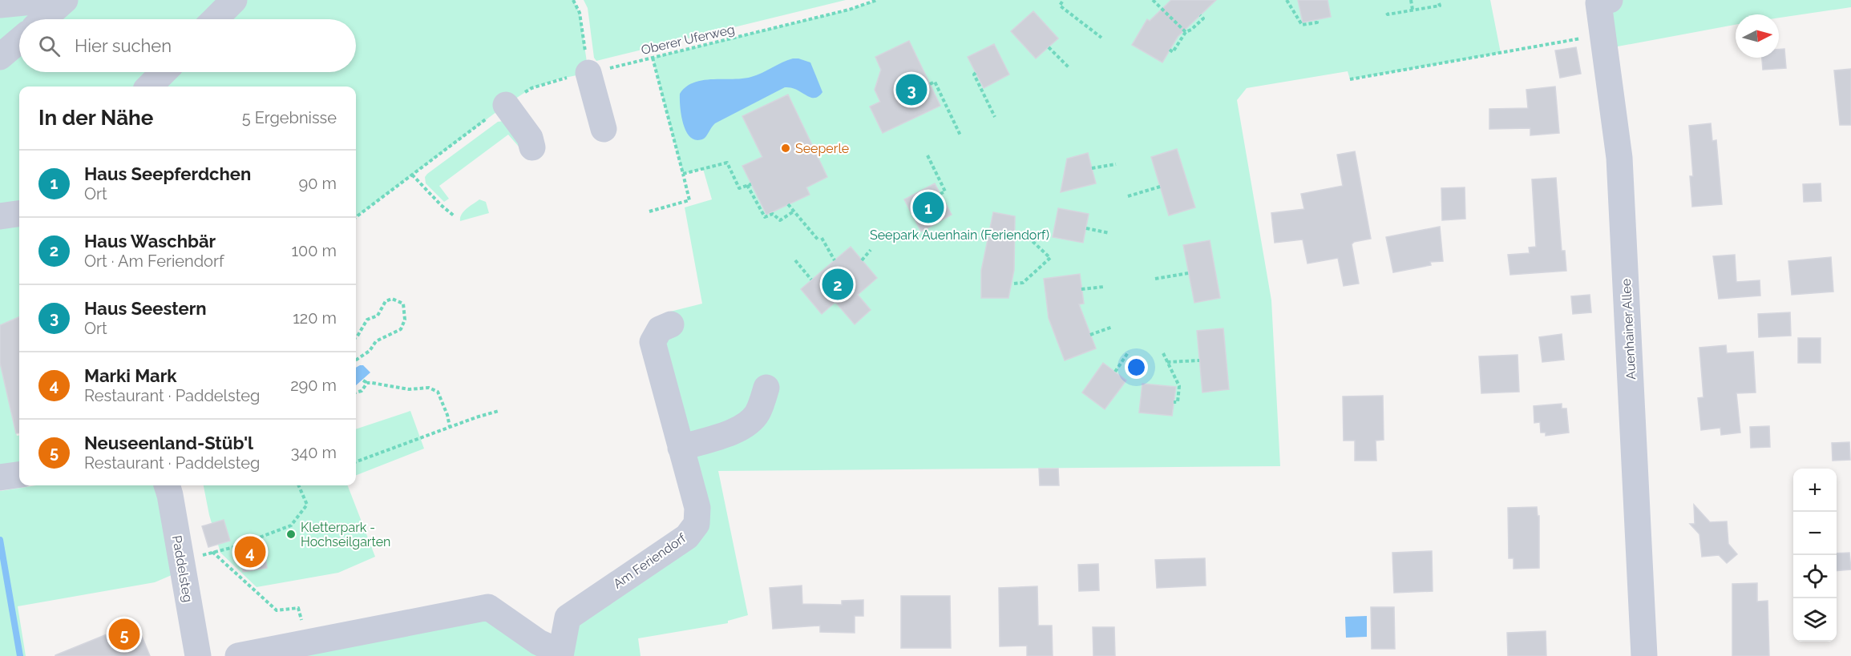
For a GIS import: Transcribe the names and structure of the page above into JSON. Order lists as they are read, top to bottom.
{
  "streets": {
    "street": ["Auenhainer Allee", "Am Feriendorf", "Paddelsteg"],
    "path": ["Oberer Uferweg"]
  },
  "parks": ["Seepark Auenhain (Feriendorf)"],
  "places": ["Seeperle", "Kletterpark - Hochseilgarten"],
  "north": "right",
  "page": {
    "search": "Hier suchen",
    "pins": [
      "3",
      "1",
      "2",
      "4",
      "5"
    ],
    "heading": ["In der Nähe", "5 Ergebnisse"],
    "list": [
      {
        "mark": "1",
        "name": "Haus Seepferdchen",
        "note": "Ort",
        "value": "90 m"
      },
      {
        "mark": "2",
        "name": "Haus Waschbär",
        "note": "Ort · Am Feriendorf",
        "value": "100 m"
      },
      {
        "mark": "3",
        "name": "Haus Seestern",
        "note": "Ort",
        "value": "120 m"
      },
      {
        "mark": "4",
        "name": "Marki Mark",
        "note": "Restaurant · Paddelsteg",
        "value": "290 m"
      },
      {
        "mark": "5",
        "name": "Neuseenland-Stüb'l",
        "note": "Restaurant · Paddelsteg",
        "value": "340 m"
      }
    ],
    "map_buttons": ["+", "−"]
  }
}
